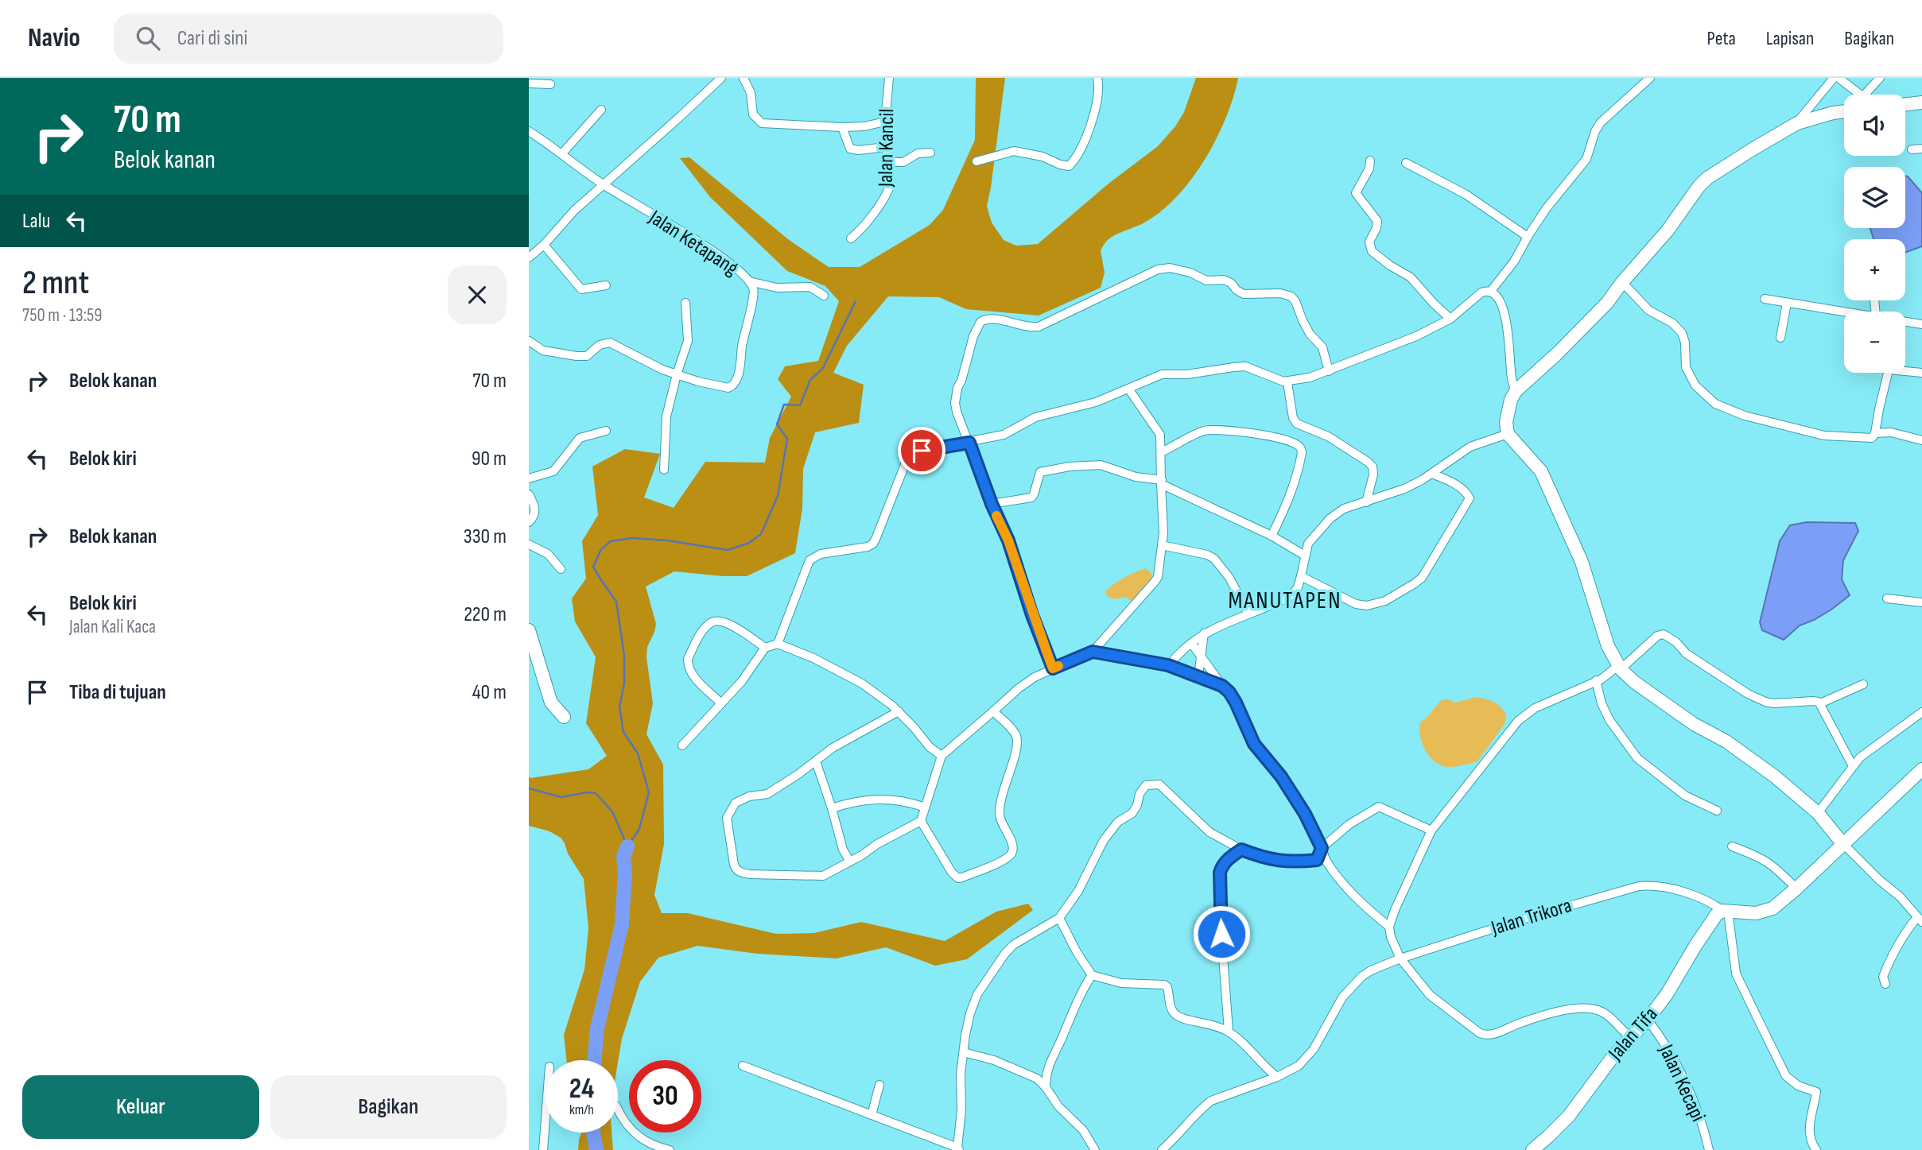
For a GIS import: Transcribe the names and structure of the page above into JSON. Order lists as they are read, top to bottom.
{
  "streets": {
    "street": [
      "Jalan Kancil",
      "Jalan Ketapang",
      "Jalan Trikora",
      "Jalan Tifa",
      "Jalan Kecapi"
    ]
  },
  "crossings": [
    ["Jalan Trikora", "Jalan Tifa"],
    ["Jalan Tifa", "Jalan Kecapi"]
  ],
  "districts": ["MANUTAPEN"],
  "page": {
    "header": "Navio",
    "search": "Cari di sini",
    "nav": ["Peta", "Lapisan", "Bagikan"],
    "turn": ["70 m", "Belok kanan"],
    "map_buttons": ["+", "−"],
    "then": "Lalu",
    "heading": ["2 mnt", "750 m · 13:59"],
    "list": [
      {
        "name": "Belok kanan",
        "value": "70 m"
      },
      {
        "name": "Belok kiri",
        "value": "90 m"
      },
      {
        "name": "Belok kanan",
        "value": "330 m"
      },
      {
        "name": "Belok kiri",
        "note": "Jalan Kali Kaca",
        "value": "220 m"
      },
      {
        "name": "Tiba di tujuan",
        "value": "40 m"
      }
    ],
    "speed": "24 km/h",
    "limit": "30",
    "buttons": ["Keluar", "Bagikan"]
  }
}
